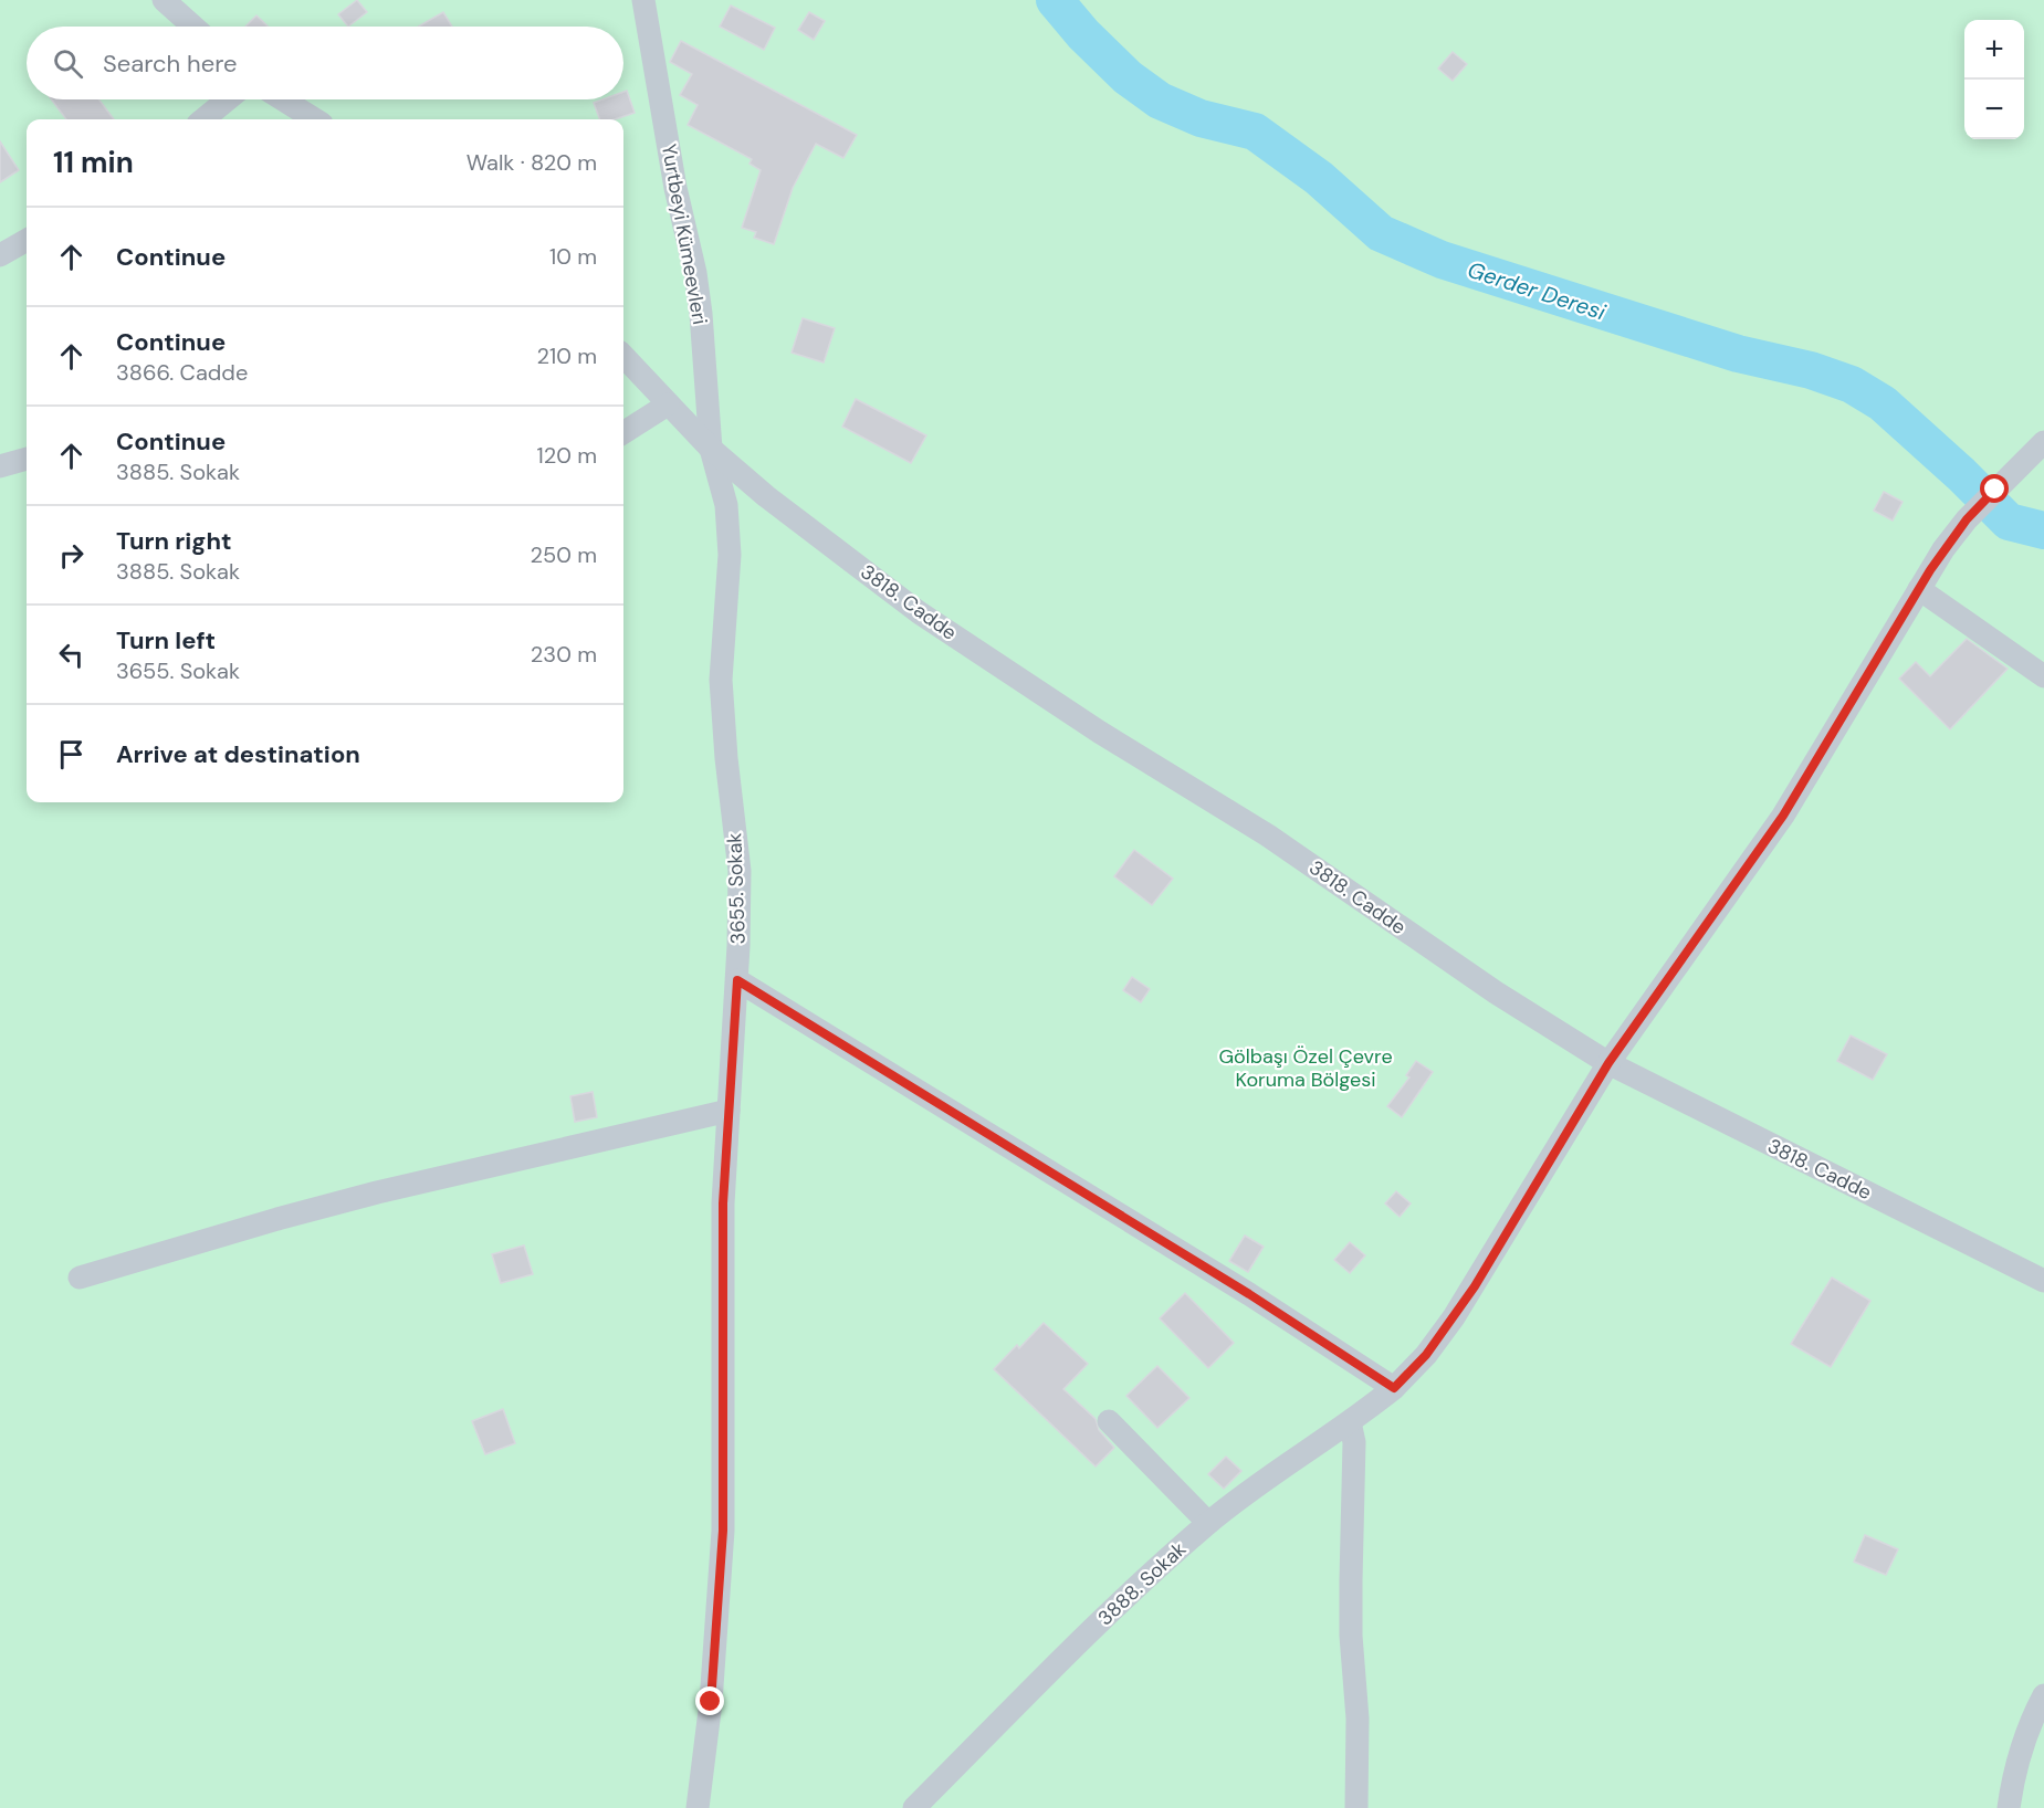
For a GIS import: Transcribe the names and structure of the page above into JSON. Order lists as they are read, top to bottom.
{
  "streets": {
    "street": [
      "Yurtbeyi Kümeevleri",
      "3818. Cadde",
      "3655. Sokak",
      "3888. Sokak"
    ]
  },
  "crossings": [
    ["Yurtbeyi Kümeevleri", "3818. Cadde"],
    ["Yurtbeyi Kümeevleri", "3655. Sokak"],
    ["3818. Cadde", "3655. Sokak"],
    ["3818. Cadde", "3888. Sokak"]
  ],
  "water": ["Gerder Deresi"],
  "parks": ["Gölbaşı Özel Çevre Koruma Bölgesi"],
  "page": {
    "map_buttons": ["+", "−"],
    "search": "Search here",
    "heading": ["11 min", "Walk · 820 m"],
    "list": [
      ["Continue", "10 m"],
      ["Continue", "3866. Cadde", "210 m"],
      ["Continue", "3885. Sokak", "120 m"],
      ["Turn right", "3885. Sokak", "250 m"],
      ["Turn left", "3655. Sokak", "230 m"],
      "Arrive at destination"
    ]
  }
}
